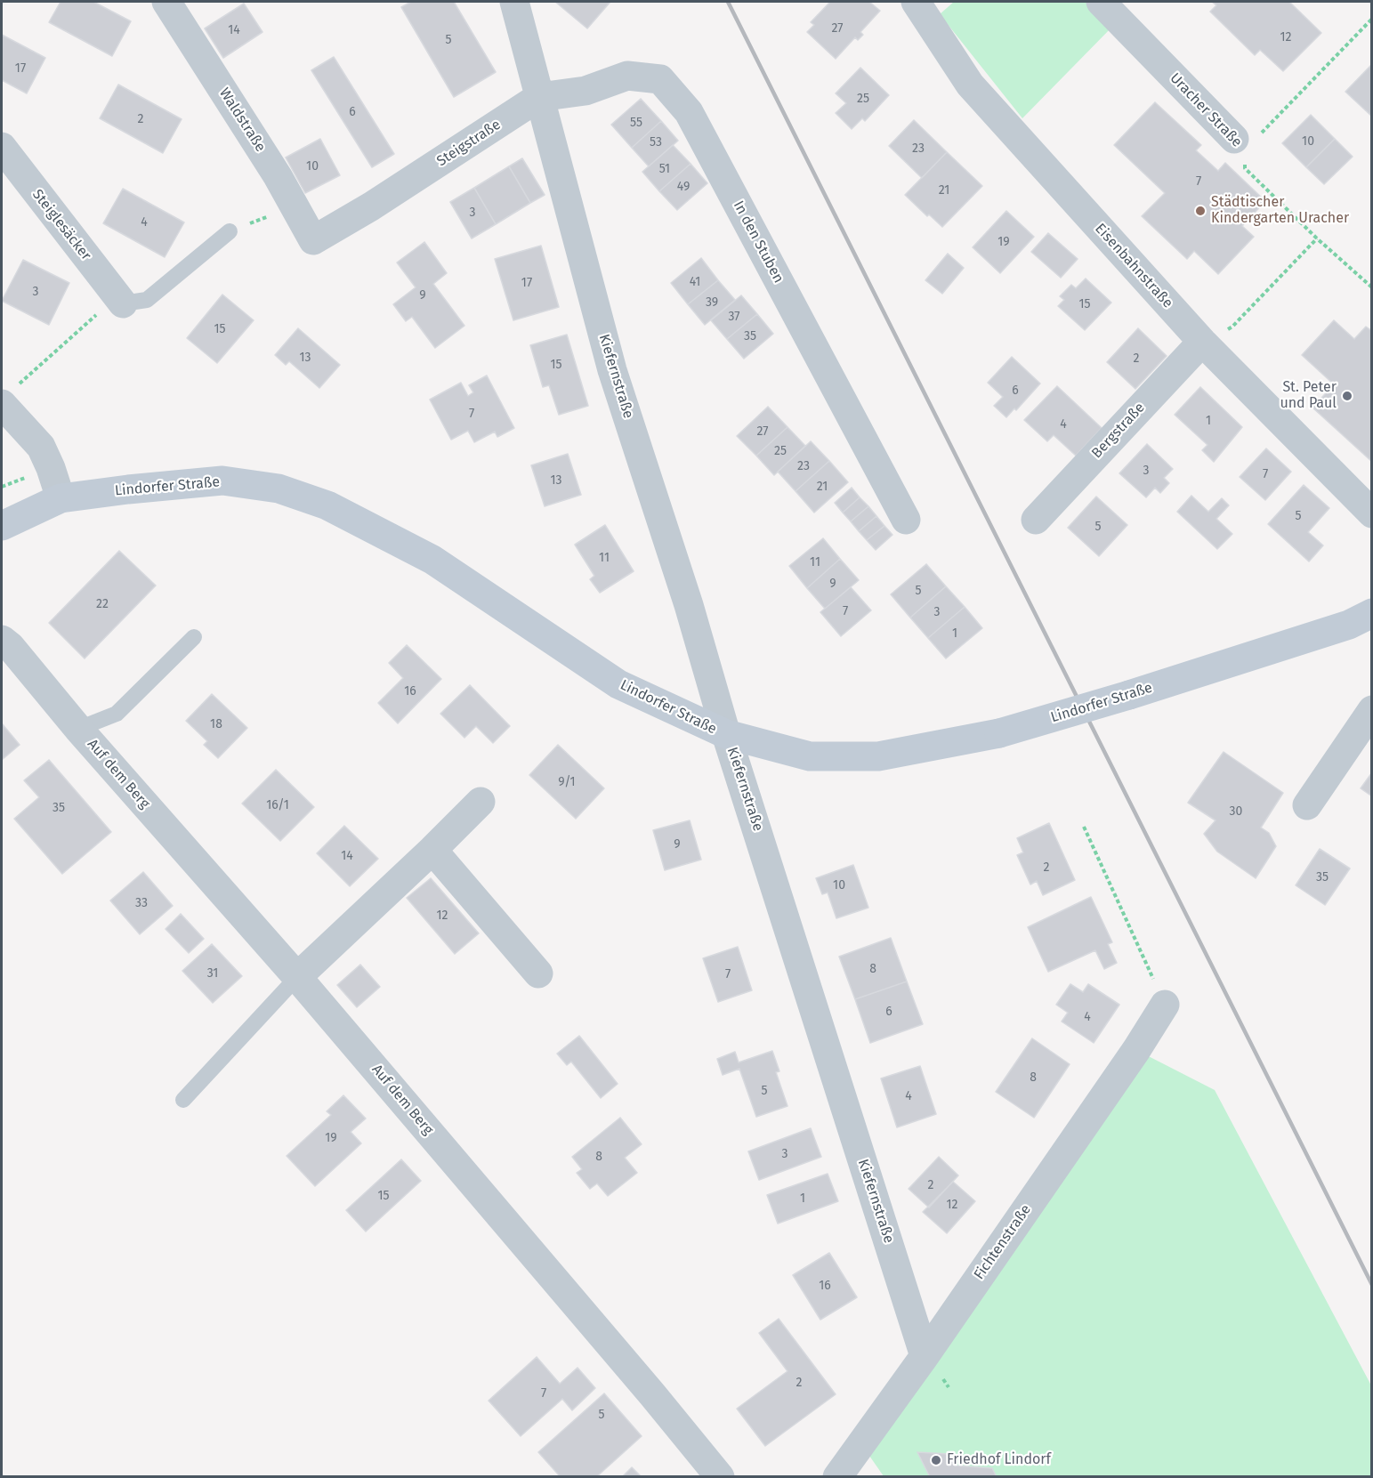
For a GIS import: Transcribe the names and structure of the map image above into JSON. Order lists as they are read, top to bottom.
{
  "streets": {
    "street": [
      "Uracher Straße",
      "Waldstraße",
      "Steigstraße",
      "Steiglesäcker",
      "In den Stuben",
      "Eisenbahnstraße",
      "Kiefernstraße",
      "Bergstraße",
      "Lindorfer Straße",
      "Auf dem Berg",
      "Fichtenstraße"
    ]
  },
  "crossings": [
    ["Waldstraße", "Steigstraße"],
    ["Steigstraße", "In den Stuben"],
    ["Steigstraße", "Kiefernstraße"],
    ["In den Stuben", "Kiefernstraße"],
    ["Eisenbahnstraße", "Bergstraße"],
    ["Kiefernstraße", "Lindorfer Straße"],
    ["Kiefernstraße", "Fichtenstraße"]
  ],
  "places": ["Städtischer Kindergarten Uracher", "St. Peter und Paul", "Friedhof Lindorf"],
  "house_numbers": [
    "27",
    "14",
    "12",
    "5",
    "17",
    "25",
    "6",
    "2",
    "55",
    "10",
    "53",
    "23",
    "10",
    "51",
    "7",
    "49",
    "21",
    "3",
    "4",
    "19",
    "41",
    "17",
    "3",
    "9",
    "39",
    "15",
    "37",
    "15",
    "35",
    "13",
    "2",
    "15",
    "6",
    "7",
    "1",
    "4",
    "27",
    "25",
    "23",
    "3",
    "7",
    "13",
    "21",
    "5",
    "5",
    "11",
    "11",
    "9",
    "5",
    "22",
    "7",
    "3",
    "1",
    "16",
    "18",
    "9/1",
    "16/1",
    "35",
    "30",
    "9",
    "14",
    "2",
    "35",
    "10",
    "33",
    "12",
    "8",
    "31",
    "7",
    "6",
    "4",
    "8",
    "5",
    "4",
    "19",
    "3",
    "8",
    "2",
    "15",
    "1",
    "12",
    "16",
    "2",
    "7",
    "5"
  ]
}
